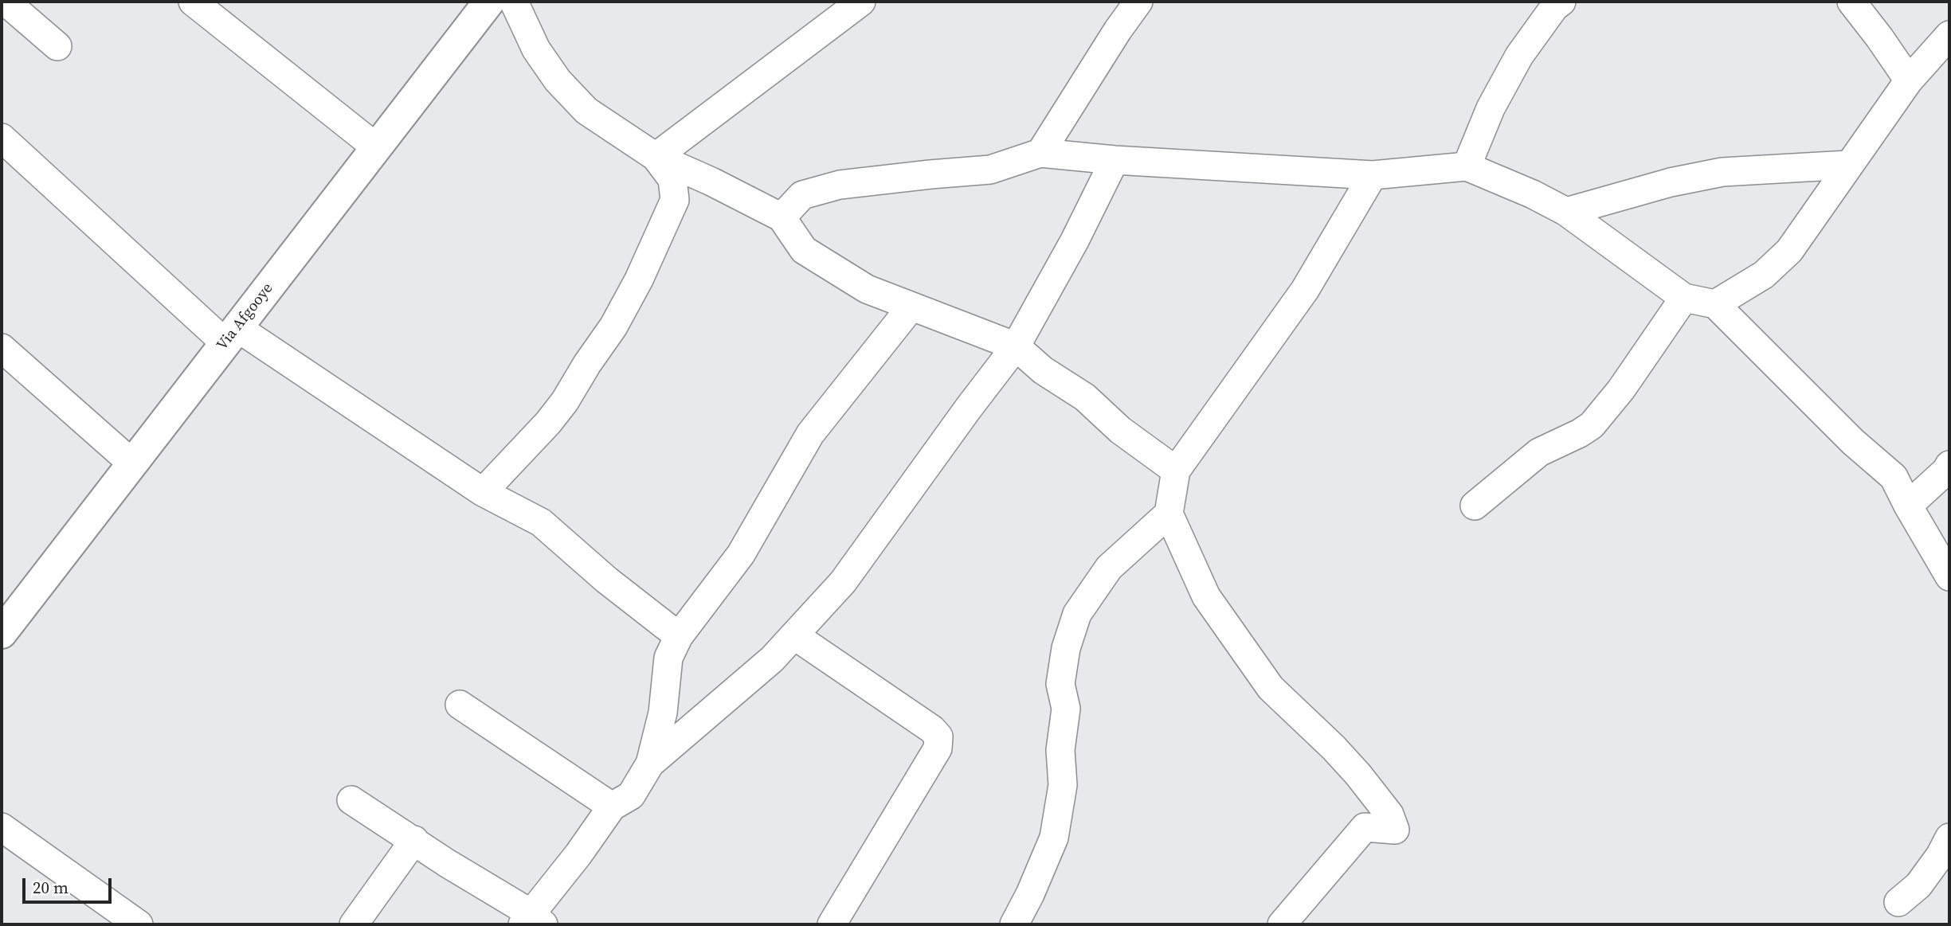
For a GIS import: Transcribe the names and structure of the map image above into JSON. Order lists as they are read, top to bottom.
{
  "streets": {
    "main road": ["Via Afgooye"]
  },
  "scale_bar": "20 m"
}
